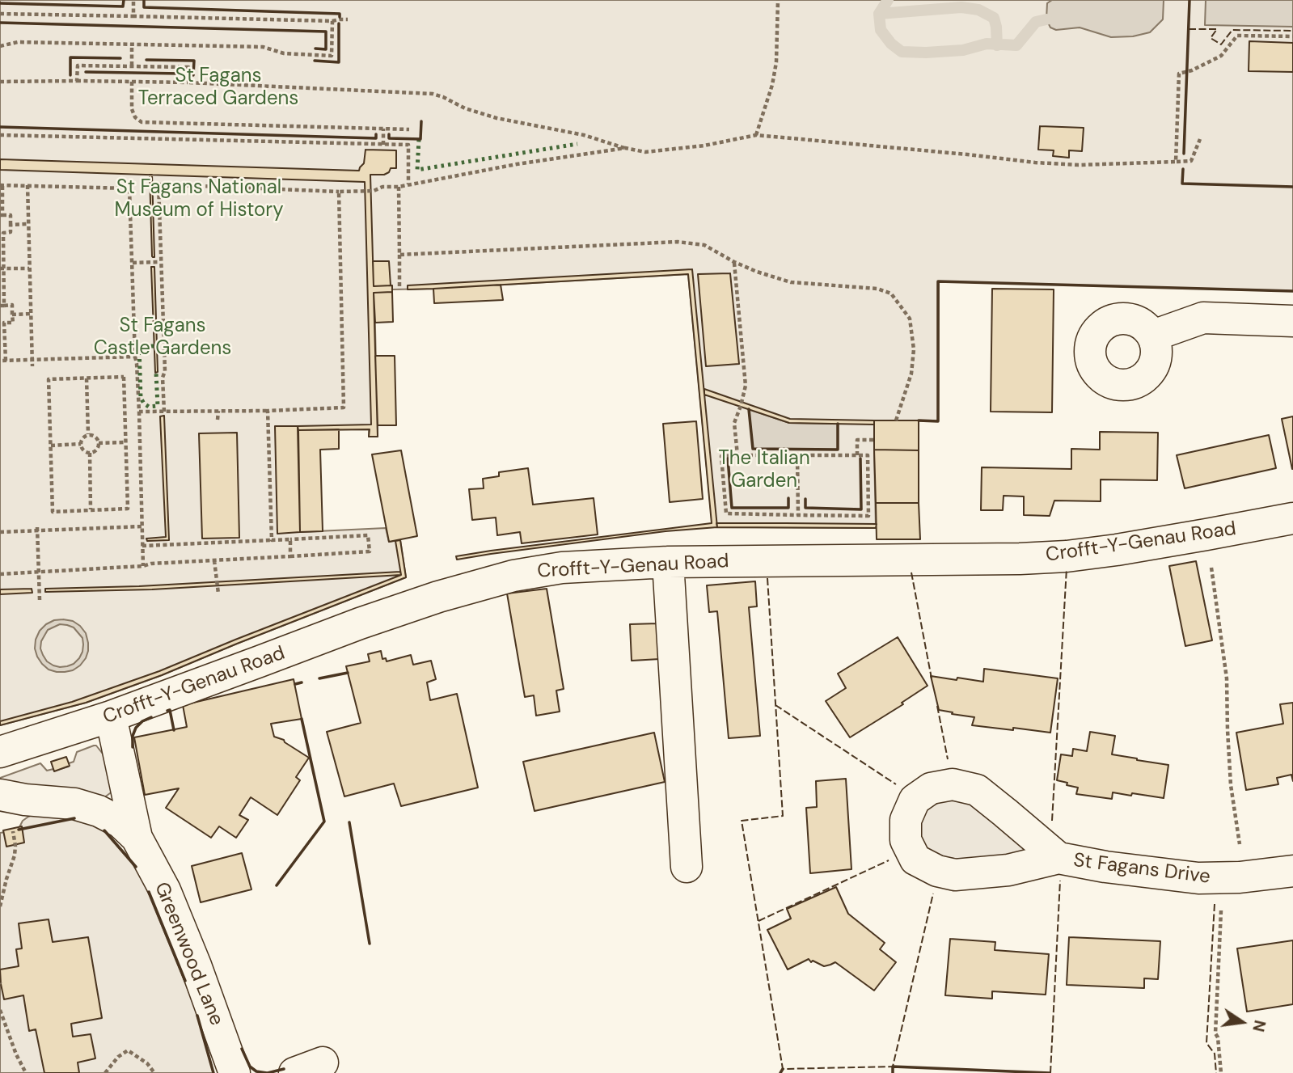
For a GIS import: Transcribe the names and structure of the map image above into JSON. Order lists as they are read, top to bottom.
{
  "streets": {
    "street": ["Crofft-Y-Genau Road", "St Fagans Drive", "Greenwood Lane"]
  },
  "crossings": [
    ["Crofft-Y-Genau Road", "Greenwood Lane"]
  ],
  "parks": [
    "St Fagans Terraced Gardens",
    "St Fagans National Museum of History",
    "St Fagans Castle Gardens",
    "The Italian Garden"
  ],
  "north": "right"
}
